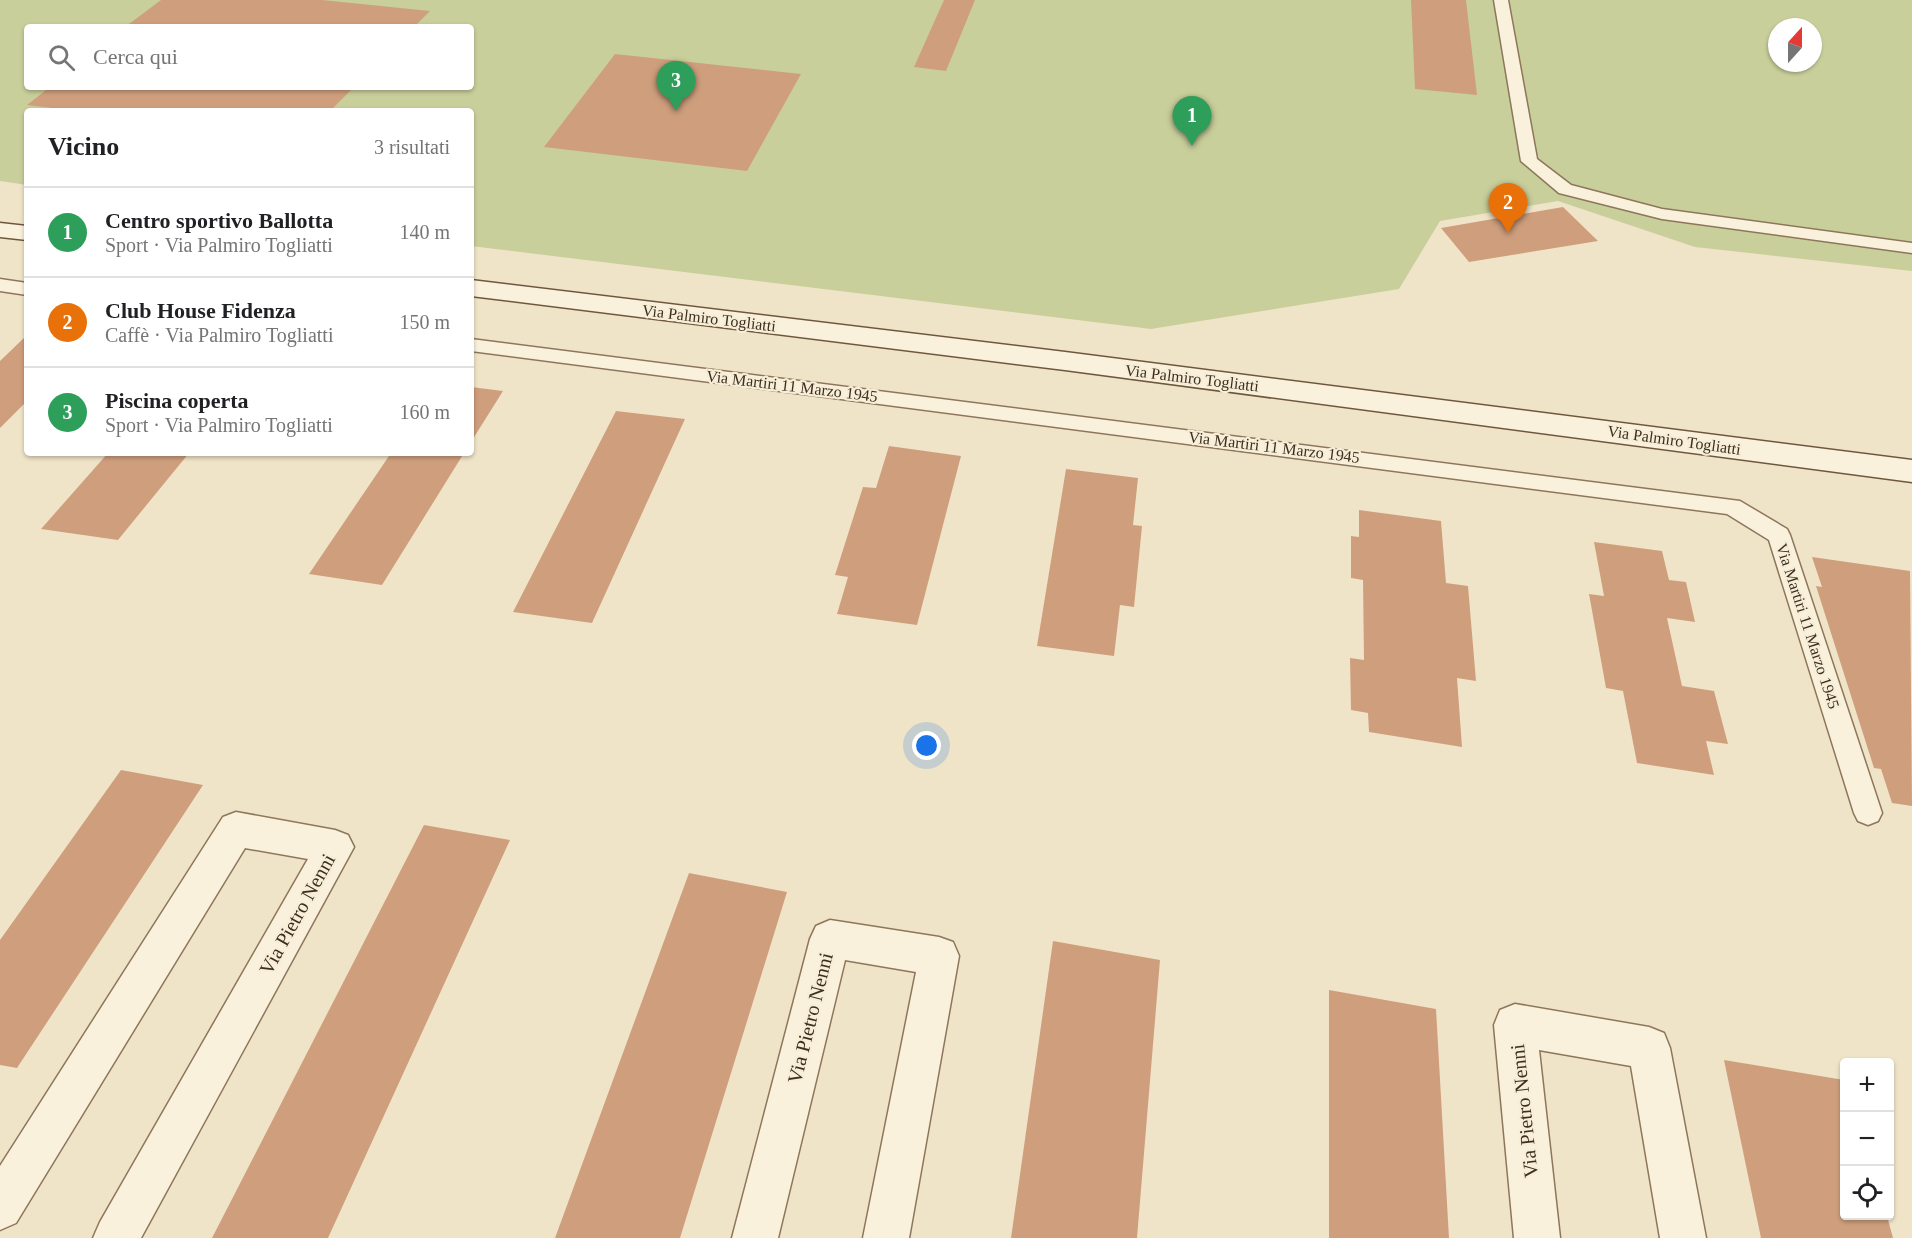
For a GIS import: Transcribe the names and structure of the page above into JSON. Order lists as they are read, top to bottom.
{
  "streets": {
    "street": ["Via Palmiro Togliatti", "Via Pietro Nenni"],
    "lane": ["Via Martiri 11 Marzo 1945"]
  },
  "north": "top",
  "page": {
    "search": "Cerca qui",
    "pins": ["3", "1", "2"],
    "heading": ["Vicino", "3 risultati"],
    "list": [
      {
        "mark": "1",
        "name": "Centro sportivo Ballotta",
        "note": "Sport · Via Palmiro Togliatti",
        "value": "140 m"
      },
      {
        "mark": "2",
        "name": "Club House Fidenza",
        "note": "Caffè · Via Palmiro Togliatti",
        "value": "150 m"
      },
      {
        "mark": "3",
        "name": "Piscina coperta",
        "note": "Sport · Via Palmiro Togliatti",
        "value": "160 m"
      }
    ],
    "map_buttons": ["+", "−"]
  }
}
